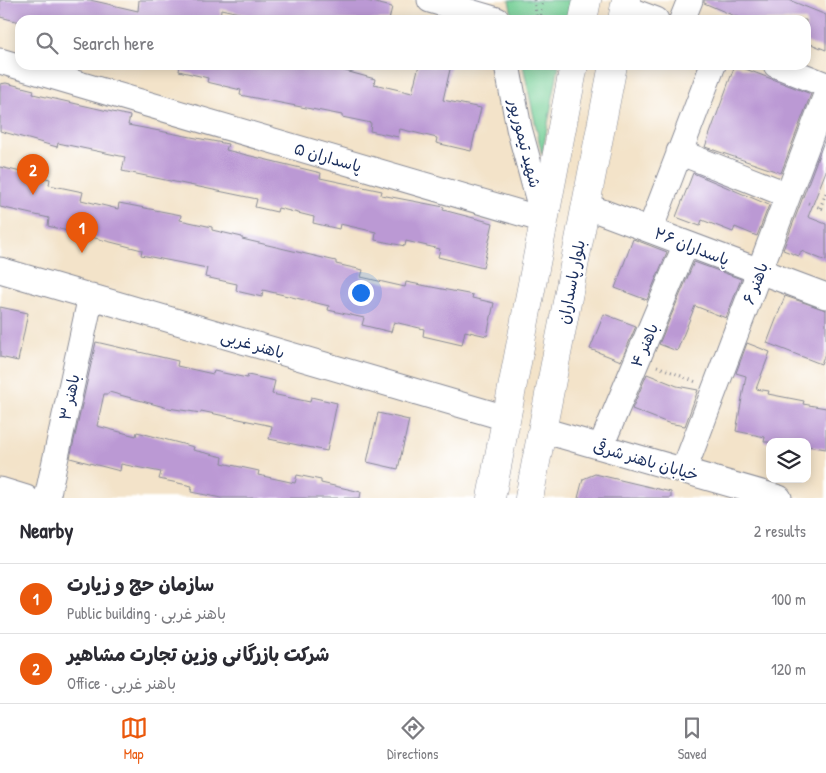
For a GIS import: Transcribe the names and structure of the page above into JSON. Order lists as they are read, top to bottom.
{
  "streets": {
    "main road": ["بلوار پاسداران"],
    "street": [
      "شهید تیمورپور",
      "پاسداران ۵",
      "پاسداران ۲۶",
      "باهنر ۶",
      "باهنر غربی",
      "باهنر ۴",
      "باهنر ۳",
      "خیابان باهنر شرقی"
    ]
  },
  "crossings": [
    ["شهید تیمورپور", "پاسداران ۵"],
    ["پاسداران ۲۶", "بلوار پاسداران"],
    ["پاسداران ۲۶", "باهنر ۶"],
    ["پاسداران ۲۶", "باهنر ۴"],
    ["بلوار پاسداران", "خیابان باهنر شرقی"],
    ["باهنر ۶", "خیابان باهنر شرقی"],
    ["باهنر غربی", "باهنر ۳"],
    ["باهنر ۴", "خیابان باهنر شرقی"]
  ],
  "page": {
    "search": "Search here",
    "pins": ["2", "1"],
    "heading": ["Nearby", "2 results"],
    "list": [
      {
        "mark": "1",
        "name": "سازمان حج و زیارت",
        "note": "Public building · باهنر غربی",
        "value": "100 m"
      },
      {
        "mark": "2",
        "name": "شرکت بازرگانی وزین تجارت مشاهیر",
        "note": "Office · باهنر غربی",
        "value": "120 m"
      }
    ],
    "nav": ["Map", "Directions", "Saved"]
  }
}
